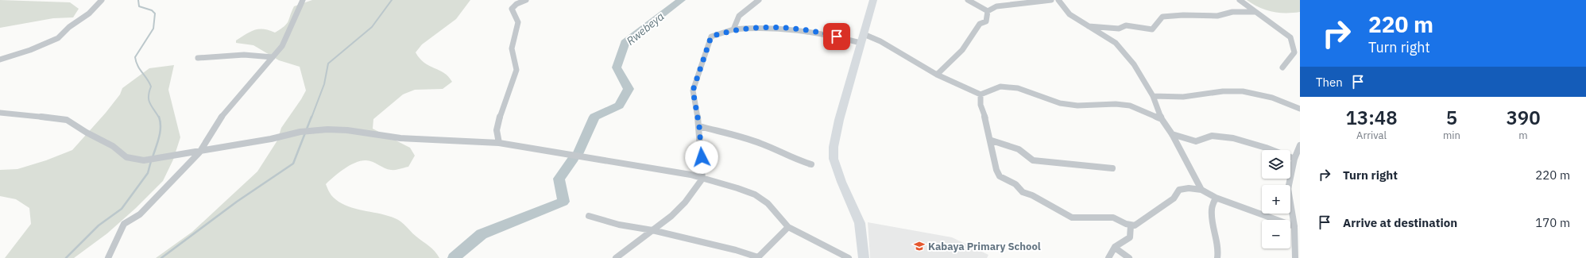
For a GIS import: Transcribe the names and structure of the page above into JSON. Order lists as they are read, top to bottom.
{
  "water": ["Rwebeya"],
  "places": {
    "school or university": ["Kabaya Primary School"]
  },
  "page": {
    "turn": ["220 m", "Turn right"],
    "then": "Then",
    "eta": [
      "13:48",
      "Arrival",
      "5",
      "min",
      "390",
      "m"
    ],
    "map_buttons": ["+", "−"],
    "list": [
      {
        "name": "Turn right",
        "value": "220 m"
      },
      {
        "name": "Arrive at destination",
        "value": "170 m"
      }
    ]
  }
}
